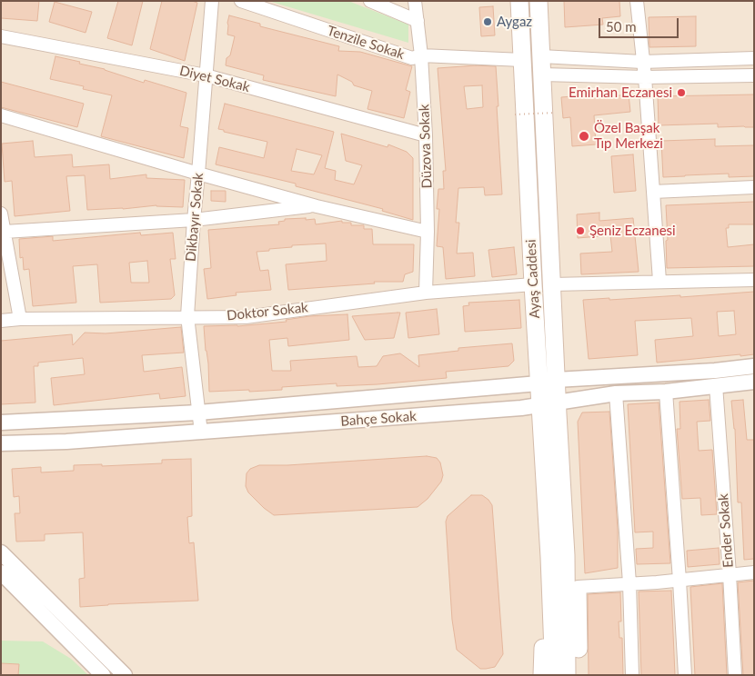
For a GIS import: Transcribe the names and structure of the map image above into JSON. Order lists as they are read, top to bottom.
{
  "streets": {
    "main road": ["Ayaş Caddesi"],
    "street": [
      "Tenzile Sokak",
      "Diyet Sokak",
      "Düzova Sokak",
      "Dikbayır Sokak",
      "Doktor Sokak",
      "Bahçe Sokak",
      "Ender Sokak"
    ]
  },
  "crossings": [
    ["Tenzile Sokak", "Düzova Sokak"],
    ["Tenzile Sokak", "Ayaş Caddesi"],
    ["Diyet Sokak", "Düzova Sokak"],
    ["Diyet Sokak", "Dikbayır Sokak"],
    ["Düzova Sokak", "Doktor Sokak"],
    ["Dikbayır Sokak", "Doktor Sokak"],
    ["Dikbayır Sokak", "Bahçe Sokak"],
    ["Ayaş Caddesi", "Doktor Sokak"],
    ["Ayaş Caddesi", "Bahçe Sokak"],
    ["Bahçe Sokak", "Ender Sokak"]
  ],
  "places": [
    "Aygaz",
    "Emirhan Eczanesi",
    "Özel Başak Tıp Merkezi",
    "Şeniz Eczanesi"
  ],
  "scale_bar": "50 m"
}
